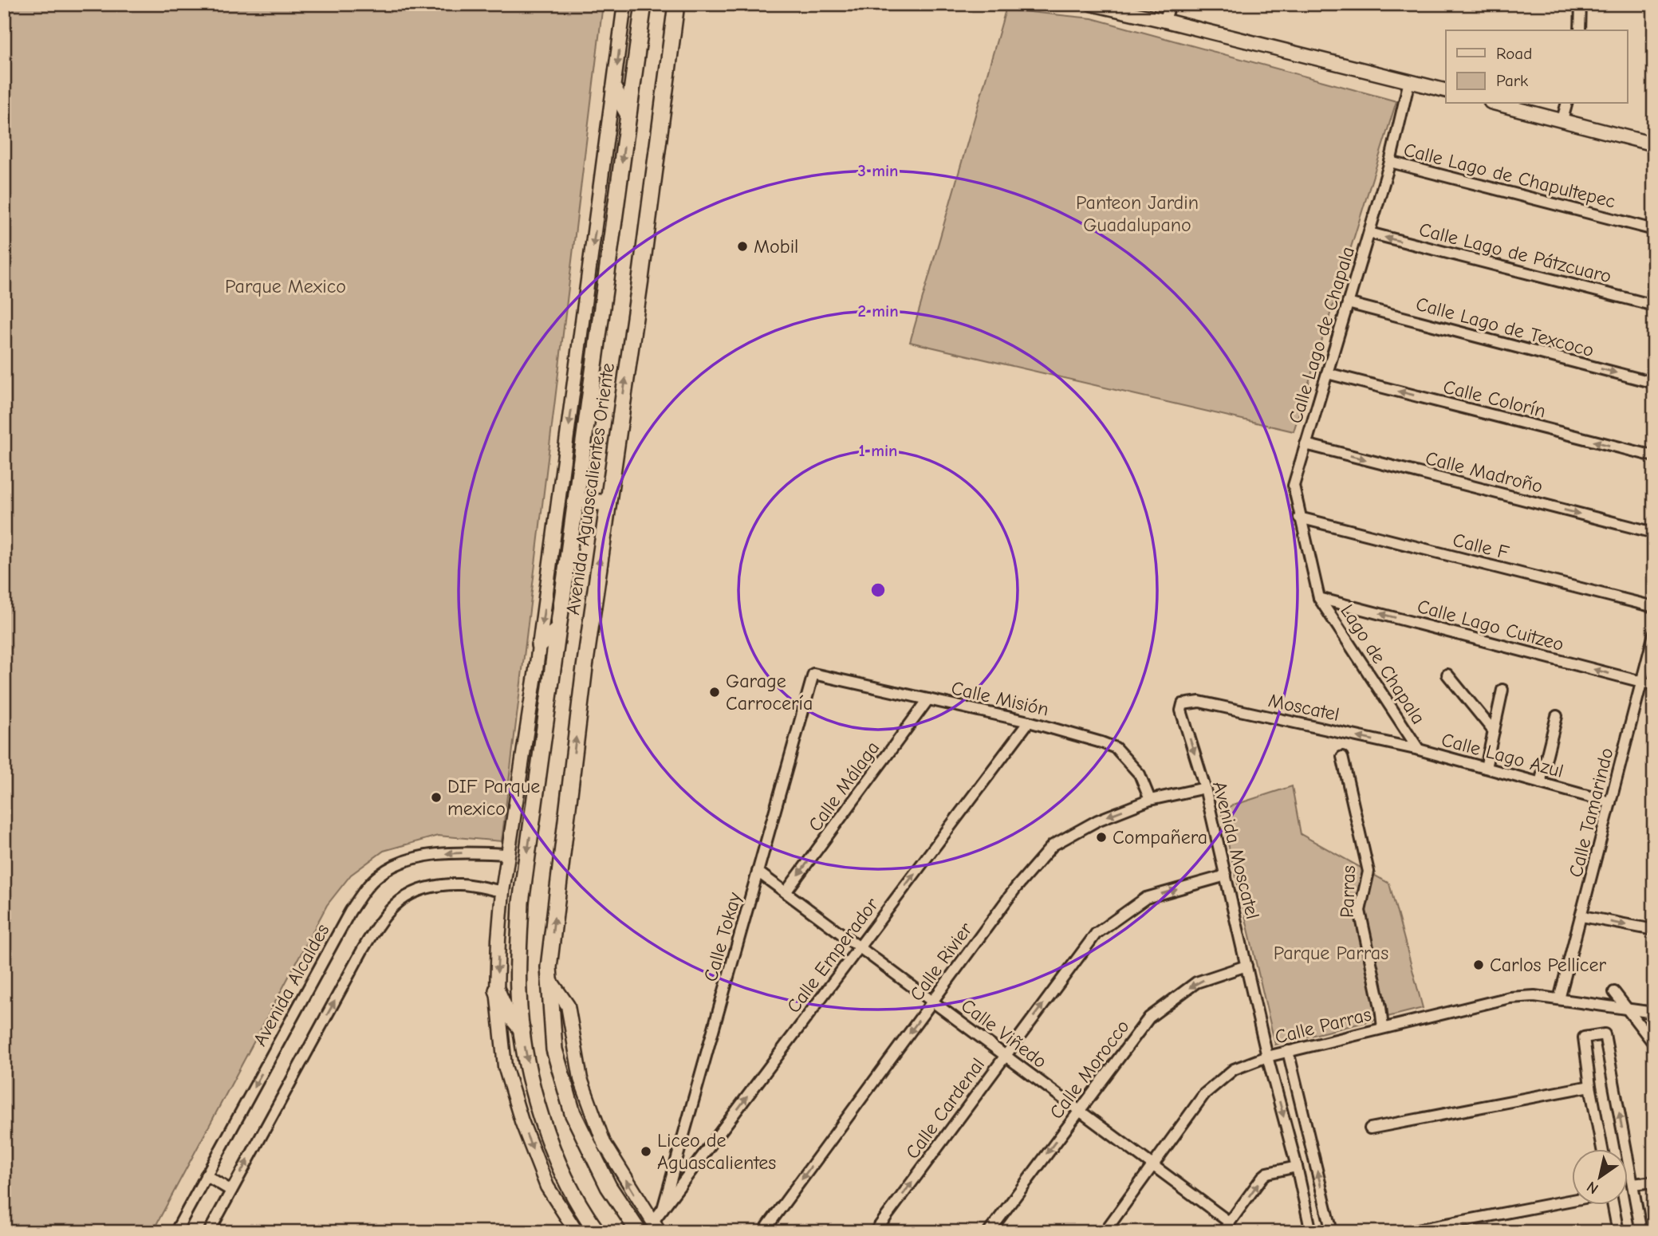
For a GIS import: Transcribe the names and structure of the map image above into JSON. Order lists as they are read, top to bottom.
{
  "streets": {
    "main road": ["Avenida Aguascalientes Oriente"],
    "street": [
      "Calle Lago de Chapultepec",
      "Calle Lago de Pátzcuaro",
      "Calle Lago de Texcoco",
      "Calle Lago de Chapala",
      "Calle Colorín",
      "Calle Madroño",
      "Calle F",
      "Calle Lago Cuitzeo",
      "Lago de Chapala",
      "Calle Misión",
      "Moscatel",
      "Calle Lago Azul",
      "Calle Málaga",
      "Calle Tamarindo",
      "Avenida Moscatel",
      "Parras",
      "Calle Tokay",
      "Calle Emperador",
      "Calle Rivier",
      "Avenida Alcaldes",
      "Calle Parras",
      "Calle Viñedo",
      "Calle Morocco",
      "Calle Cardenal"
    ]
  },
  "crossings": [
    ["Calle Lago de Chapultepec", "Calle Lago de Chapala"],
    ["Calle Lago de Pátzcuaro", "Calle Lago de Chapala"],
    ["Calle Lago de Texcoco", "Calle Lago de Chapala"],
    ["Calle Lago de Chapala", "Calle Colorín"],
    ["Calle Lago de Chapala", "Calle Madroño"],
    ["Calle Lago de Chapala", "Calle F"],
    ["Calle Lago de Chapala", "Calle Lago Cuitzeo"],
    ["Calle Lago de Chapala", "Lago de Chapala"],
    ["Avenida Aguascalientes Oriente", "Avenida Alcaldes"],
    ["Calle Lago Cuitzeo", "Lago de Chapala"],
    ["Calle Lago Cuitzeo", "Calle Tamarindo"],
    ["Lago de Chapala", "Moscatel"],
    ["Lago de Chapala", "Calle Lago Azul"],
    ["Calle Misión", "Calle Málaga"],
    ["Calle Misión", "Calle Tokay"],
    ["Calle Misión", "Calle Emperador"],
    ["Calle Misión", "Calle Rivier"],
    ["Moscatel", "Calle Lago Azul"],
    ["Moscatel", "Avenida Moscatel"],
    ["Calle Lago Azul", "Calle Tamarindo"],
    ["Calle Málaga", "Calle Viñedo"],
    ["Calle Tamarindo", "Calle Parras"],
    ["Avenida Moscatel", "Calle Rivier"],
    ["Avenida Moscatel", "Calle Parras"],
    ["Avenida Moscatel", "Calle Morocco"],
    ["Avenida Moscatel", "Calle Cardenal"],
    ["Parras", "Calle Parras"],
    ["Calle Tokay", "Calle Emperador"],
    ["Calle Tokay", "Calle Viñedo"],
    ["Calle Emperador", "Calle Viñedo"],
    ["Calle Rivier", "Calle Viñedo"],
    ["Calle Parras", "Calle Viñedo"],
    ["Calle Viñedo", "Calle Morocco"],
    ["Calle Viñedo", "Calle Cardenal"]
  ],
  "one_way": [
    "Calle Lago de Pátzcuaro",
    "Calle Lago de Texcoco",
    "Calle Colorín",
    "Calle Madroño",
    "Calle Lago Cuitzeo",
    "Moscatel",
    "Calle Málaga",
    "Calle Emperador",
    "Calle Rivier",
    "Calle Morocco",
    "Calle Cardenal"
  ],
  "parks": ["Panteon Jardin Guadalupano", "Parque Mexico", "Parque Parras"],
  "places": [
    "Mobil",
    "Garage Carrocería",
    "DIF Parque mexico",
    "Compañera",
    "Carlos Pellicer",
    "Liceo de Aguascalientes"
  ],
  "legend": ["Road", "Park"],
  "north": "bottom left",
  "rings": ["3 min", "2 min", "1 min"]
}
